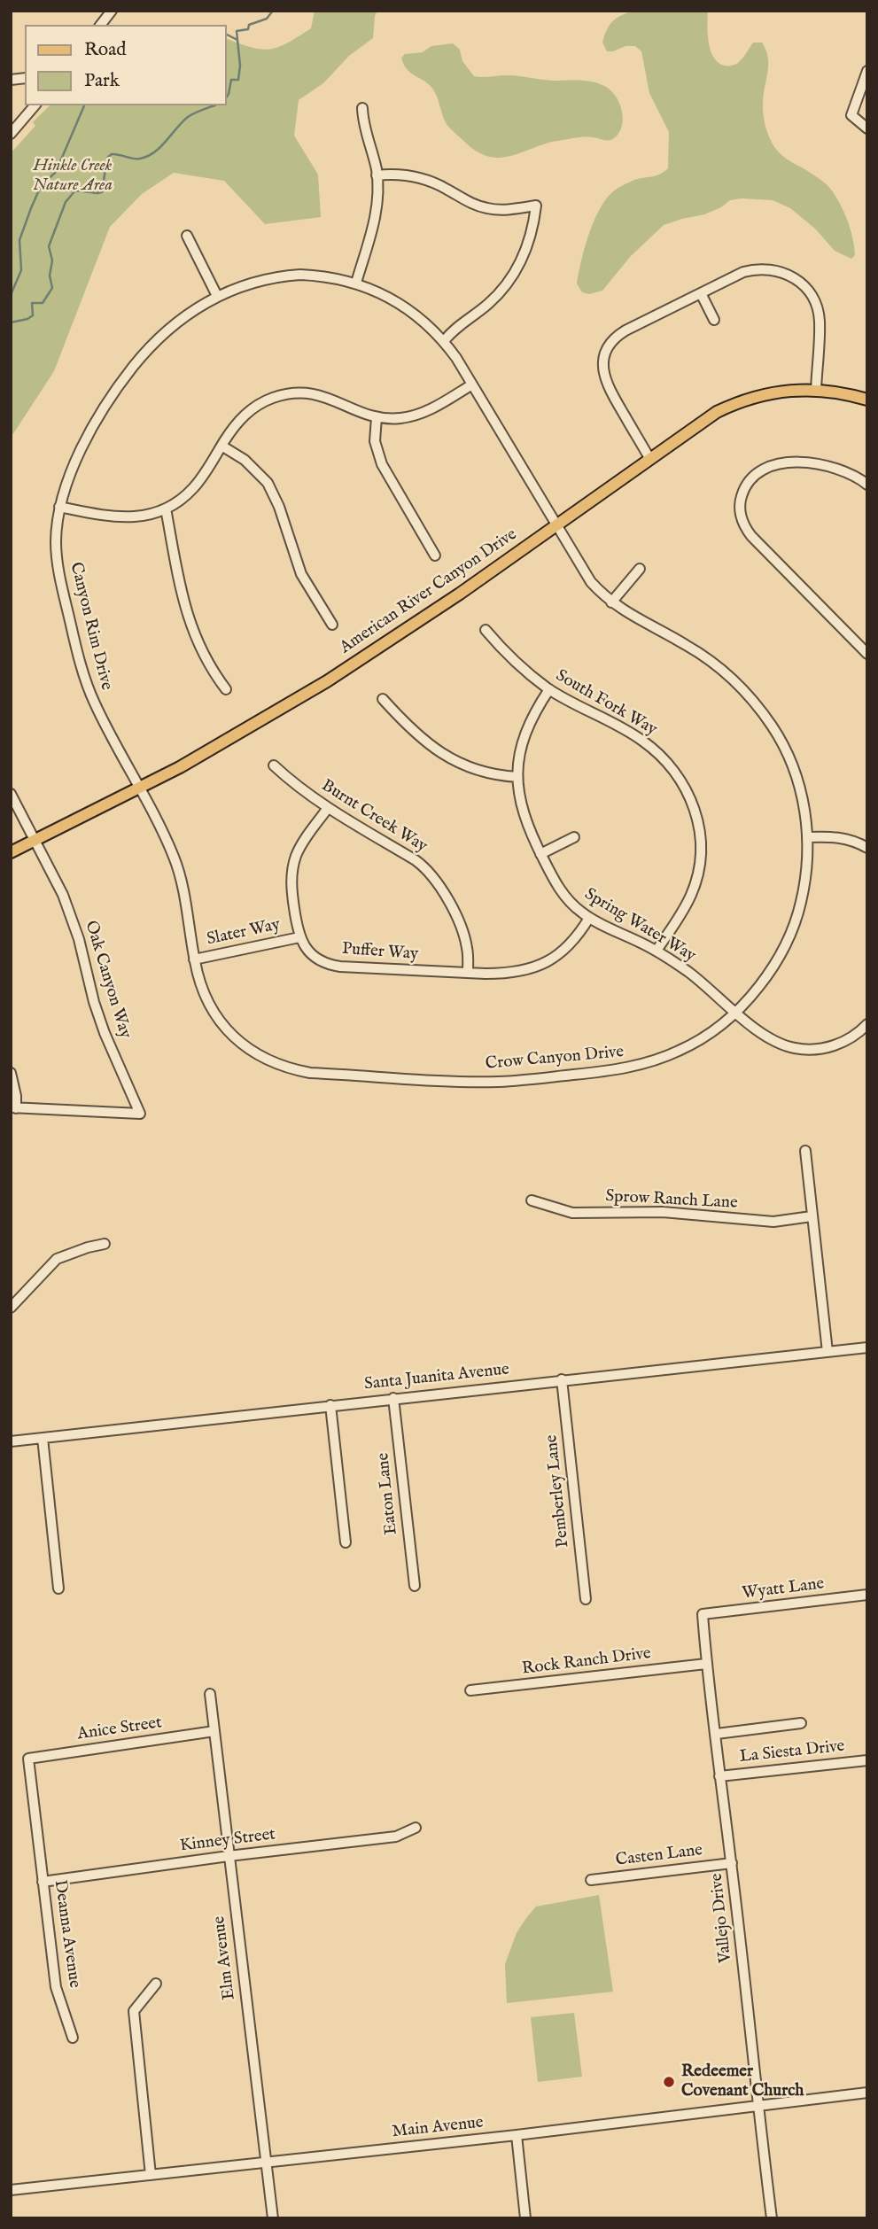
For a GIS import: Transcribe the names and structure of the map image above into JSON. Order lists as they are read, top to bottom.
{
  "streets": {
    "main road": ["American River Canyon Drive"],
    "street": [
      "Canyon Rim Drive",
      "South Fork Way",
      "Burnt Creek Way",
      "Spring Water Way",
      "Slater Way",
      "Puffer Way",
      "Oak Canyon Way",
      "Crow Canyon Drive",
      "Sprow Ranch Lane",
      "Santa Juanita Avenue",
      "Pemberley Lane",
      "Eaton Lane",
      "Wyatt Lane",
      "Rock Ranch Drive",
      "Anice Street",
      "La Siesta Drive",
      "Kinney Street",
      "Casten Lane",
      "Vallejo Drive",
      "Deanna Avenue",
      "Elm Avenue",
      "Main Avenue"
    ]
  },
  "crossings": [
    ["American River Canyon Drive", "Canyon Rim Drive"],
    ["American River Canyon Drive", "Oak Canyon Way"],
    ["American River Canyon Drive", "Crow Canyon Drive"],
    ["Canyon Rim Drive", "Crow Canyon Drive"],
    ["South Fork Way", "Spring Water Way"],
    ["Burnt Creek Way", "Puffer Way"],
    ["Spring Water Way", "Puffer Way"],
    ["Spring Water Way", "Crow Canyon Drive"],
    ["Slater Way", "Puffer Way"],
    ["Slater Way", "Crow Canyon Drive"],
    ["Santa Juanita Avenue", "Pemberley Lane"],
    ["Santa Juanita Avenue", "Eaton Lane"],
    ["Wyatt Lane", "Vallejo Drive"],
    ["Rock Ranch Drive", "Vallejo Drive"],
    ["Anice Street", "Deanna Avenue"],
    ["Anice Street", "Elm Avenue"],
    ["La Siesta Drive", "Vallejo Drive"],
    ["Kinney Street", "Deanna Avenue"],
    ["Kinney Street", "Elm Avenue"],
    ["Casten Lane", "Vallejo Drive"],
    ["Vallejo Drive", "Main Avenue"],
    ["Elm Avenue", "Main Avenue"]
  ],
  "parks": ["Hinkle Creek Nature Area"],
  "places": ["Redeemer Covenant Church"],
  "legend": ["Road", "Park"]
}
